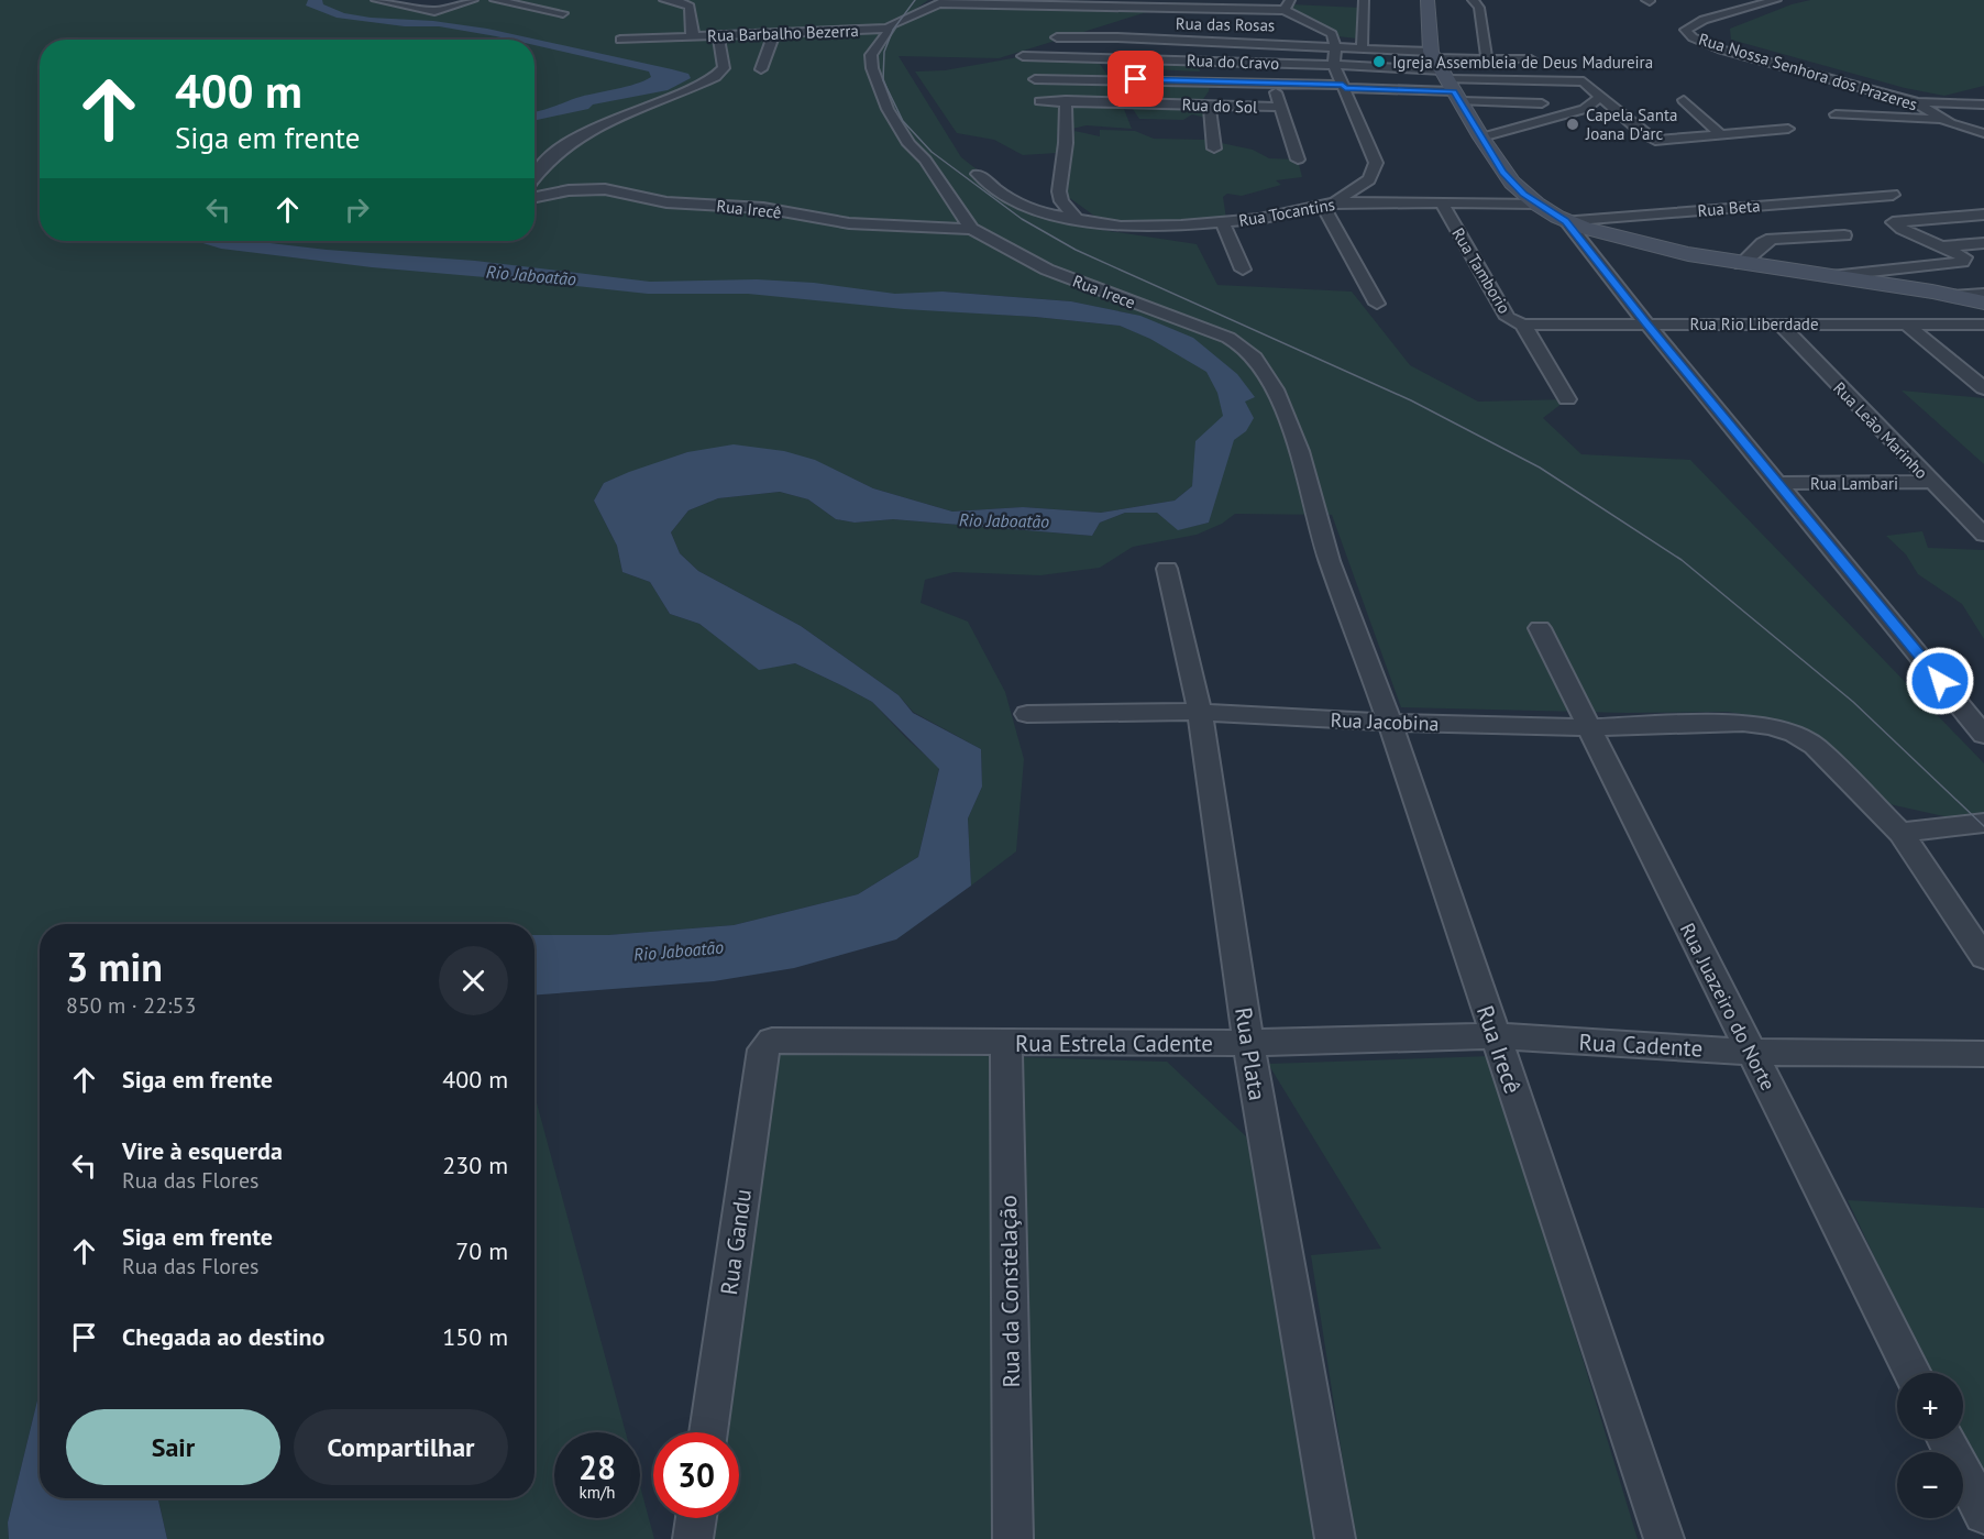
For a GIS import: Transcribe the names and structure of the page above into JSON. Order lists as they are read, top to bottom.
{
  "streets": {
    "street": [
      "Rua das Rosas",
      "Rua Barbalho Bezerra",
      "Rua do Cravo",
      "Rua Nossa Senhora dos Prazeres",
      "Rua do Sol",
      "Rua Beta",
      "Rua Irecê",
      "Rua Tocantins",
      "Rua Tamborio",
      "Rua Irece",
      "Rua Rio Liberdade",
      "Rua Leão Marinho",
      "Rua Lambari",
      "Rua Jacobina",
      "Rua Juazeiro do Norte",
      "Rua Estrela Cadente",
      "Rua Cadente",
      "Rua Plata",
      "Rua Gandu",
      "Rua da Constelação"
    ]
  },
  "crossings": [
    ["Rua Barbalho Bezerra", "Rua Irece"],
    ["Rua Irecê", "Rua Irece"],
    ["Rua Irecê", "Rua Jacobina"],
    ["Rua Irecê", "Rua Estrela Cadente"],
    ["Rua Irecê", "Rua Cadente"],
    ["Rua Tocantins", "Rua Tamborio"],
    ["Rua Tamborio", "Rua Rio Liberdade"],
    ["Rua Rio Liberdade", "Rua Leão Marinho"],
    ["Rua Leão Marinho", "Rua Lambari"],
    ["Rua Jacobina", "Rua Juazeiro do Norte"],
    ["Rua Jacobina", "Rua Plata"],
    ["Rua Juazeiro do Norte", "Rua Cadente"],
    ["Rua Estrela Cadente", "Rua Cadente"],
    ["Rua Estrela Cadente", "Rua Plata"],
    ["Rua Estrela Cadente", "Rua Gandu"],
    ["Rua Estrela Cadente", "Rua da Constelação"]
  ],
  "water": ["Rio Jaboatão"],
  "places": ["Igreja Assembleia de Deus Madureira", "Capela Santa Joana D'arc"],
  "page": {
    "turn": ["400 m", "Siga em frente"],
    "heading": ["3 min", "850 m · 22:53"],
    "list": [
      {
        "name": "Siga em frente",
        "value": "400 m"
      },
      {
        "name": "Vire à esquerda",
        "note": "Rua das Flores",
        "value": "230 m"
      },
      {
        "name": "Siga em frente",
        "note": "Rua das Flores",
        "value": "70 m"
      },
      {
        "name": "Chegada ao destino",
        "value": "150 m"
      }
    ],
    "map_buttons": ["+", "−"],
    "buttons": ["Sair", "Compartilhar"],
    "speed": "28 km/h",
    "limit": "30"
  }
}
